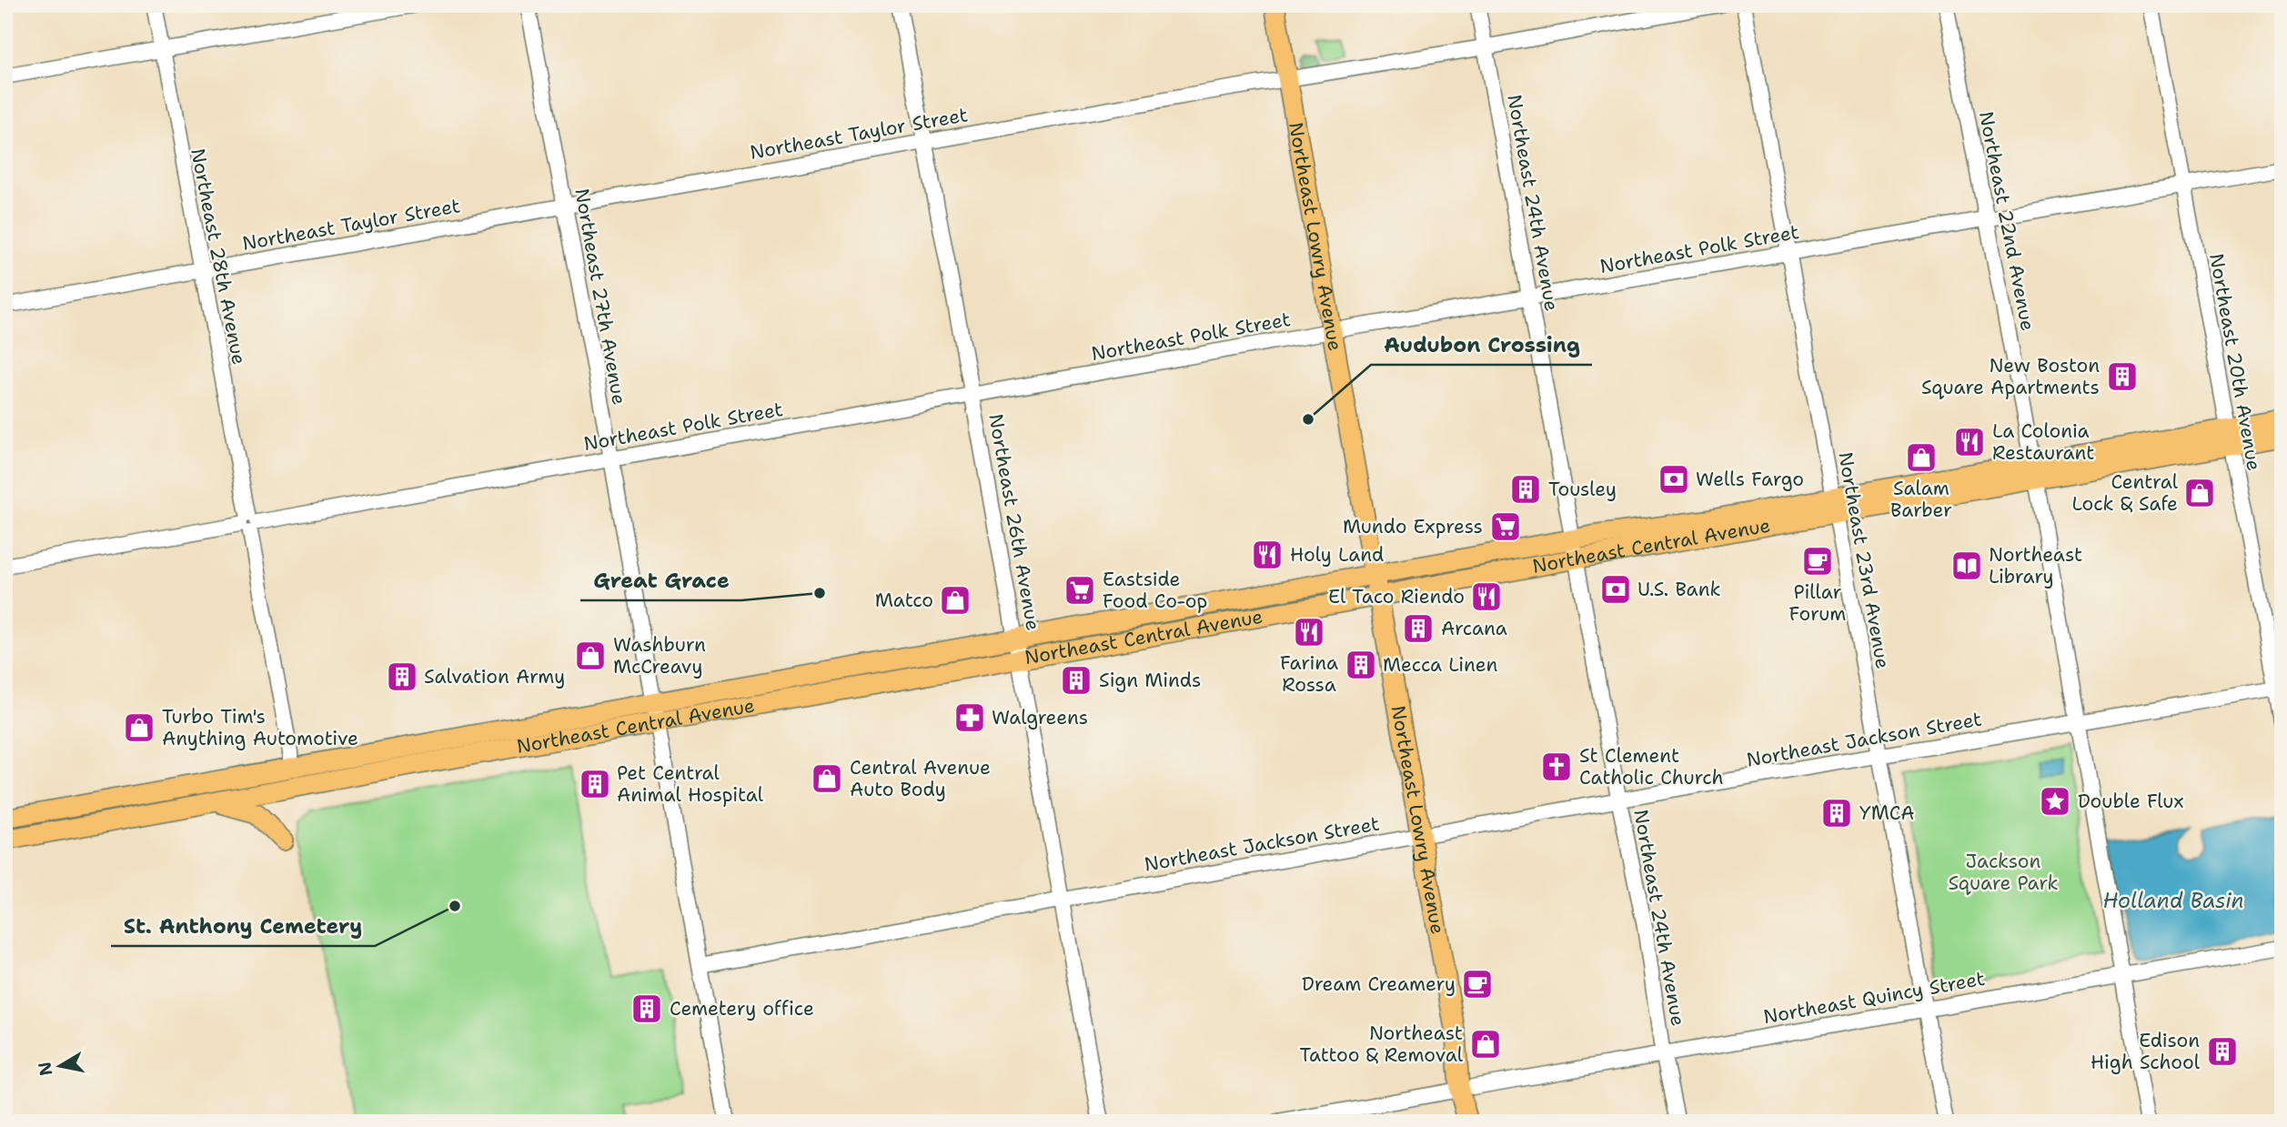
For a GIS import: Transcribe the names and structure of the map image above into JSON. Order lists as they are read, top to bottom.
{
  "streets": {
    "main road": ["Northeast Lowry Avenue", "Northeast Central Avenue"],
    "street": [
      "Northeast Taylor Street",
      "Northeast 24th Avenue",
      "Northeast 22nd Avenue",
      "Northeast Polk Street",
      "Northeast 28th Avenue",
      "Northeast 27th Avenue",
      "Northeast 20th Avenue",
      "Northeast 26th Avenue",
      "Northeast 23rd Avenue",
      "Northeast Jackson Street",
      "Northeast Quincy Street"
    ]
  },
  "crossings": [
    ["Northeast Taylor Street", "Northeast 24th Avenue"],
    ["Northeast Taylor Street", "Northeast Lowry Avenue"],
    ["Northeast Taylor Street", "Northeast 28th Avenue"],
    ["Northeast Taylor Street", "Northeast 27th Avenue"],
    ["Northeast Taylor Street", "Northeast 26th Avenue"],
    ["Northeast 24th Avenue", "Northeast Polk Street"],
    ["Northeast 24th Avenue", "Northeast Central Avenue"],
    ["Northeast 24th Avenue", "Northeast Jackson Street"],
    ["Northeast 24th Avenue", "Northeast Quincy Street"],
    ["Northeast 22nd Avenue", "Northeast Polk Street"],
    ["Northeast 22nd Avenue", "Northeast Central Avenue"],
    ["Northeast 22nd Avenue", "Northeast Jackson Street"],
    ["Northeast 22nd Avenue", "Northeast Quincy Street"],
    ["Northeast Lowry Avenue", "Northeast Polk Street"],
    ["Northeast Lowry Avenue", "Northeast Central Avenue"],
    ["Northeast Lowry Avenue", "Northeast Jackson Street"],
    ["Northeast Lowry Avenue", "Northeast Quincy Street"],
    ["Northeast Polk Street", "Northeast 28th Avenue"],
    ["Northeast Polk Street", "Northeast 27th Avenue"],
    ["Northeast Polk Street", "Northeast 20th Avenue"],
    ["Northeast Polk Street", "Northeast 26th Avenue"],
    ["Northeast Polk Street", "Northeast 23rd Avenue"],
    ["Northeast 28th Avenue", "Northeast Central Avenue"],
    ["Northeast 27th Avenue", "Northeast Central Avenue"],
    ["Northeast 27th Avenue", "Northeast Jackson Street"],
    ["Northeast 20th Avenue", "Northeast Central Avenue"],
    ["Northeast 20th Avenue", "Northeast Jackson Street"],
    ["Northeast 26th Avenue", "Northeast Central Avenue"],
    ["Northeast 26th Avenue", "Northeast Jackson Street"],
    ["Northeast Central Avenue", "Northeast 23rd Avenue"],
    ["Northeast 23rd Avenue", "Northeast Jackson Street"],
    ["Northeast 23rd Avenue", "Northeast Quincy Street"]
  ],
  "water": ["Holland Basin"],
  "parks": ["Jackson Square Park"],
  "places": {
    "building": [
      "New Boston Square Apartments",
      "Tousley",
      "Arcana",
      "Mecca Linen",
      "Salvation Army",
      "Sign Minds",
      "Pet Central Animal Hospital",
      "YMCA",
      "Cemetery office",
      "Edison High School"
    ],
    "other": ["Audubon Crossing", "Great Grace", "St. Anthony Cemetery"],
    "restaurant": [
      "La Colonia Restaurant",
      "Holy Land",
      "El Taco Riendo",
      "Farina Rossa"
    ],
    "shop": [
      "Salam Barber",
      "Central Lock & Safe",
      "Matco",
      "Washburn McCreavy",
      "Turbo Tim's Anything Automotive",
      "Central Avenue Auto Body",
      "Northeast Tattoo & Removal"
    ],
    "bank": ["Wells Fargo", "U.S. Bank"],
    "supermarket": ["Mundo Express", "Eastside Food Co-op"],
    "cafe": ["Pillar Forum", "Dream Creamery"],
    "library": ["Northeast Library"],
    "pharmacy": ["Walgreens"],
    "church": ["St Clement Catholic Church"],
    "place": ["Double Flux"]
  },
  "north": "left"
}
